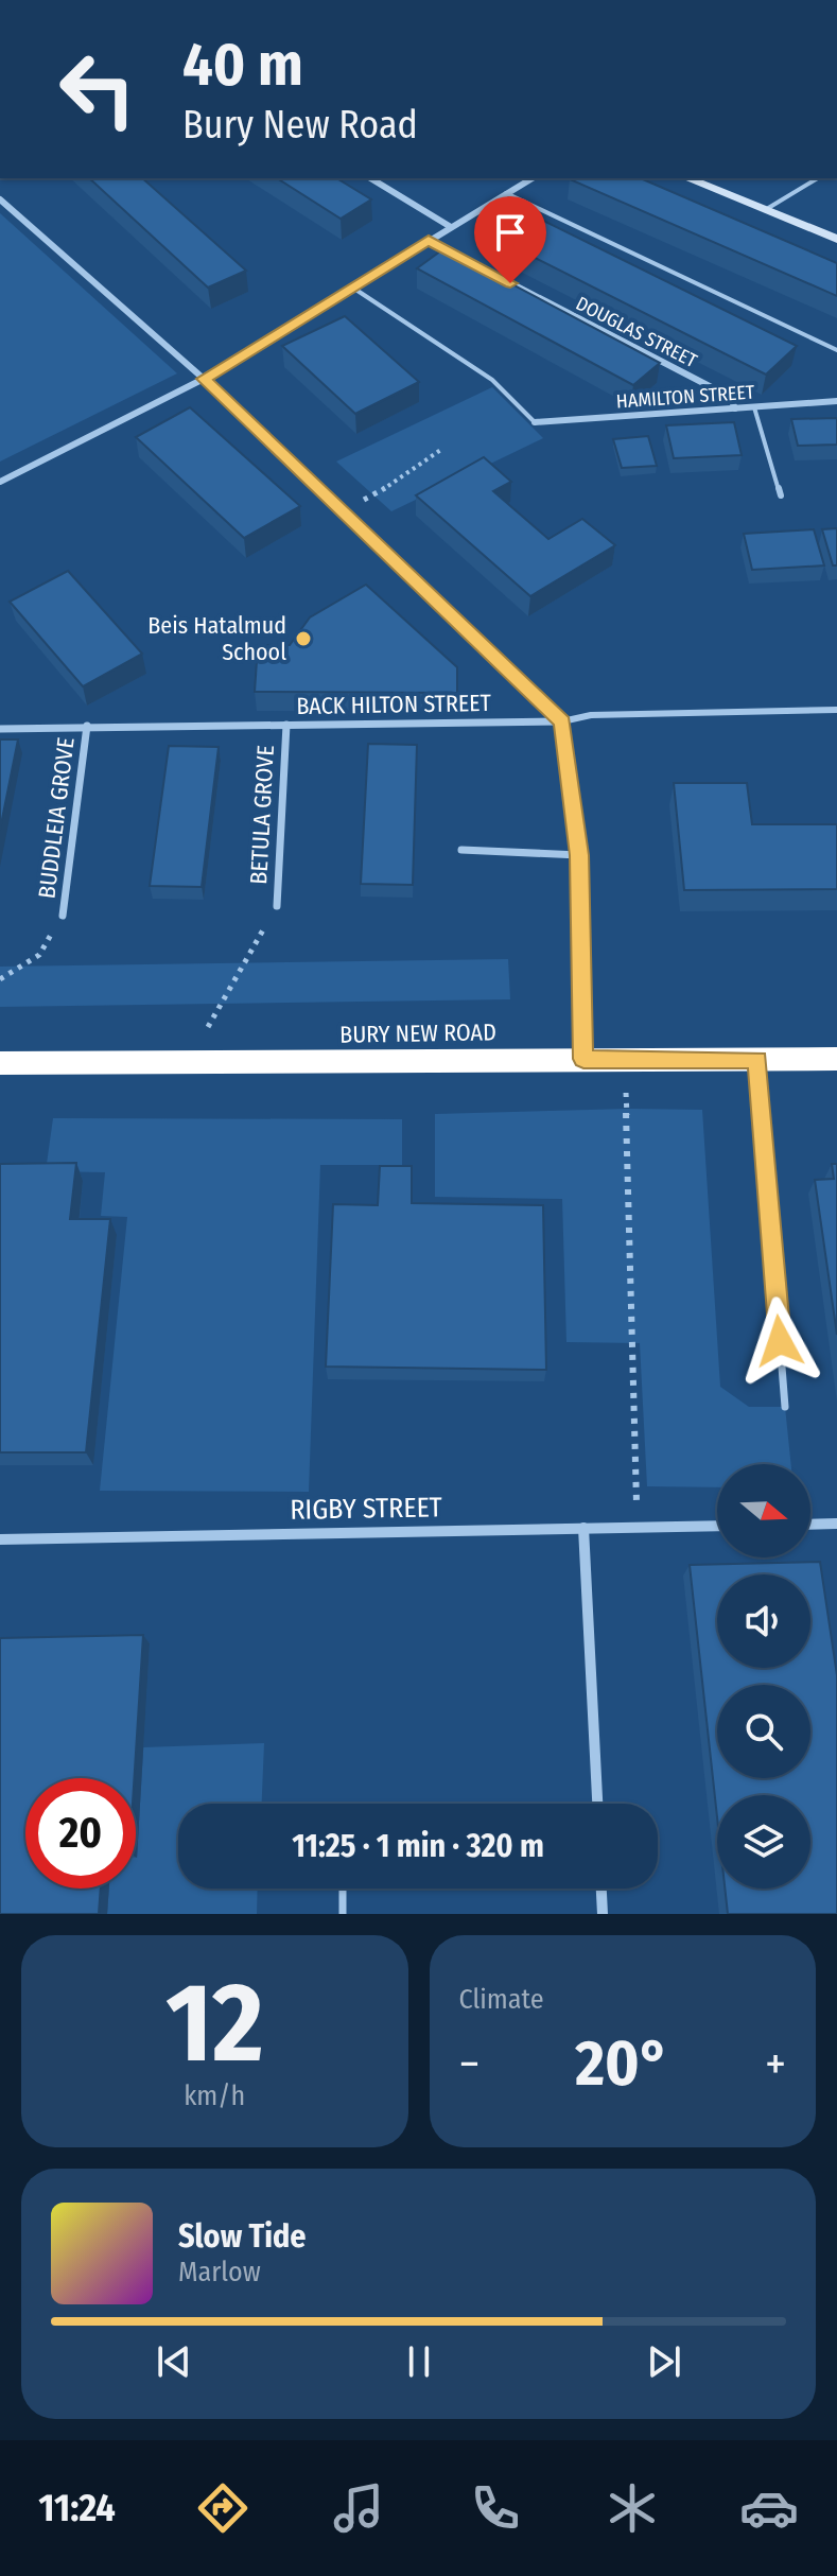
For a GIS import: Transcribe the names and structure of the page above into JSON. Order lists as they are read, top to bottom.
{
  "streets": {
    "highway": ["BURY NEW ROAD"],
    "street": [
      "DOUGLAS STREET",
      "HAMILTON STREET",
      "BACK HILTON STREET",
      "BETULA GROVE",
      "BUDDLEIA GROVE",
      "RIGBY STREET"
    ]
  },
  "crossings": [
    ["DOUGLAS STREET", "HAMILTON STREET"],
    ["BACK HILTON STREET", "BETULA GROVE"],
    ["BACK HILTON STREET", "BUDDLEIA GROVE"]
  ],
  "places": ["Beis Hatalmud School"],
  "north": "right",
  "page": {
    "turn": ["40 m", "Bury New Road"],
    "limit": "20",
    "trip": "11:25 · 1 min · 320 m",
    "tile": [
      ["12", "km/h"],
      "Climate"
    ],
    "heat": ["−", "20°", "+"],
    "song": ["Slow Tide", "Marlow"],
    "tabs": "11:24"
  }
}
